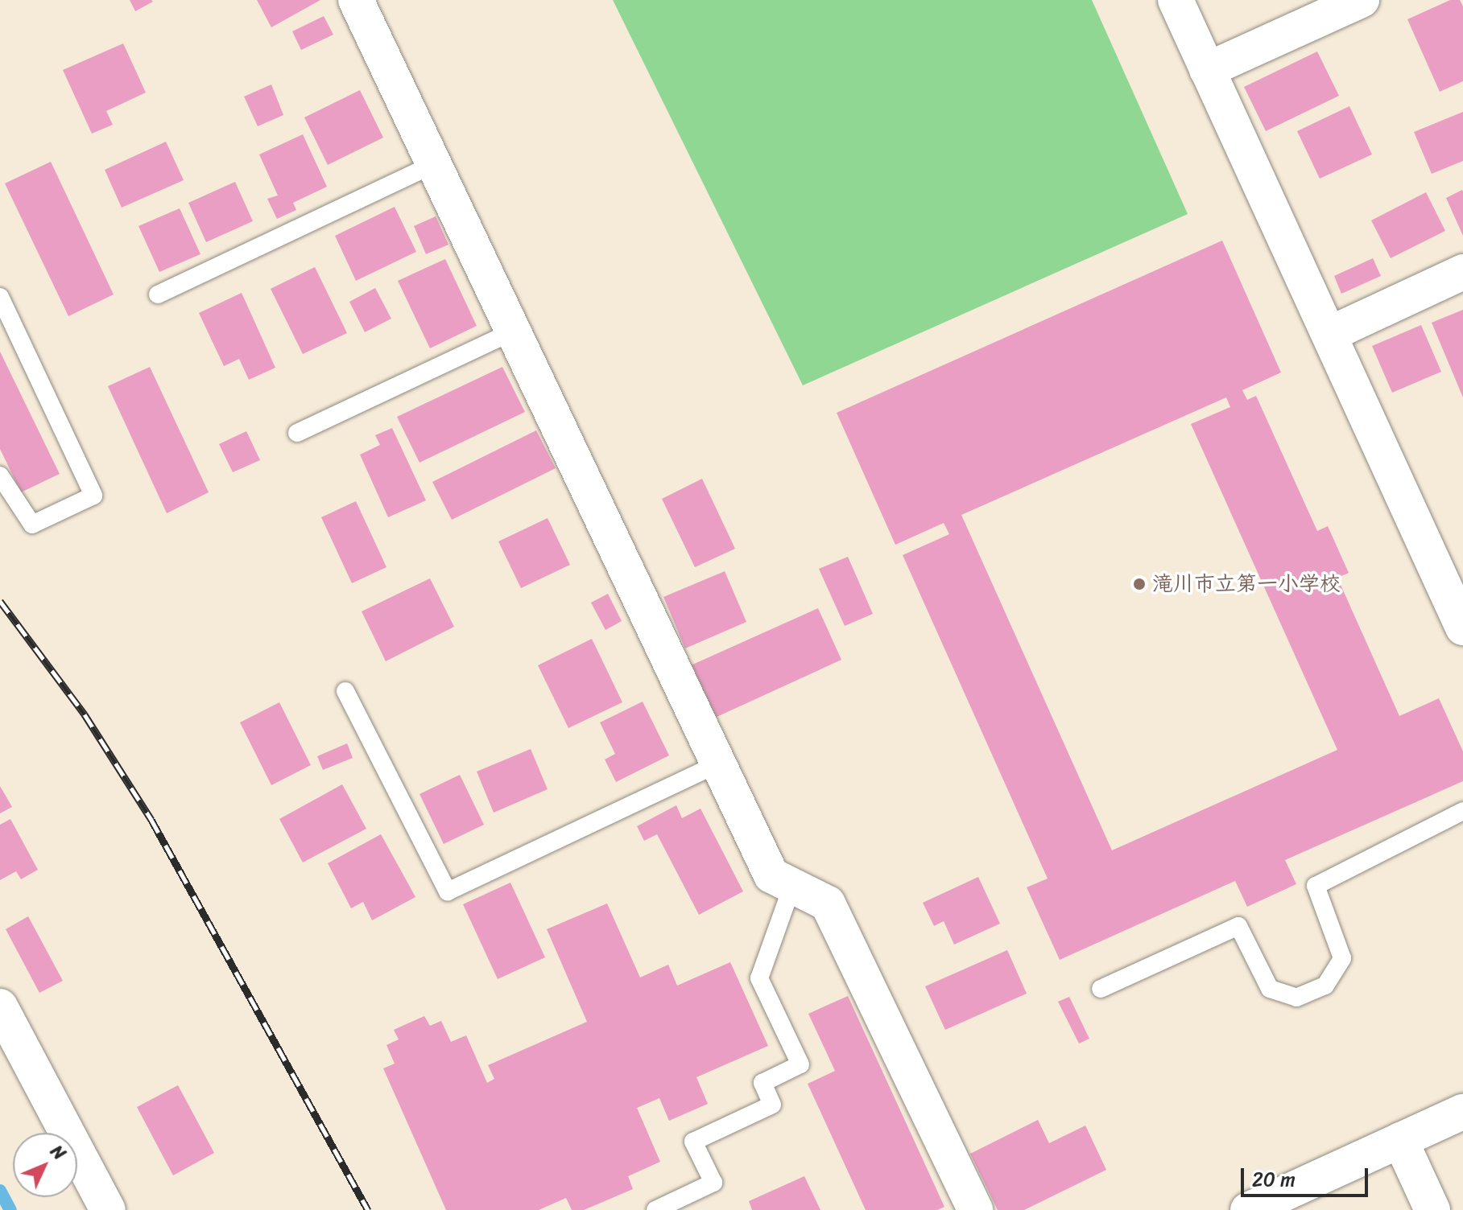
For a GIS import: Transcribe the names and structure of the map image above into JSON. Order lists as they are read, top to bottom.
{
  "places": ["滝川市立第一小学校"],
  "scale_bar": "20 m",
  "north": "top right"
}
